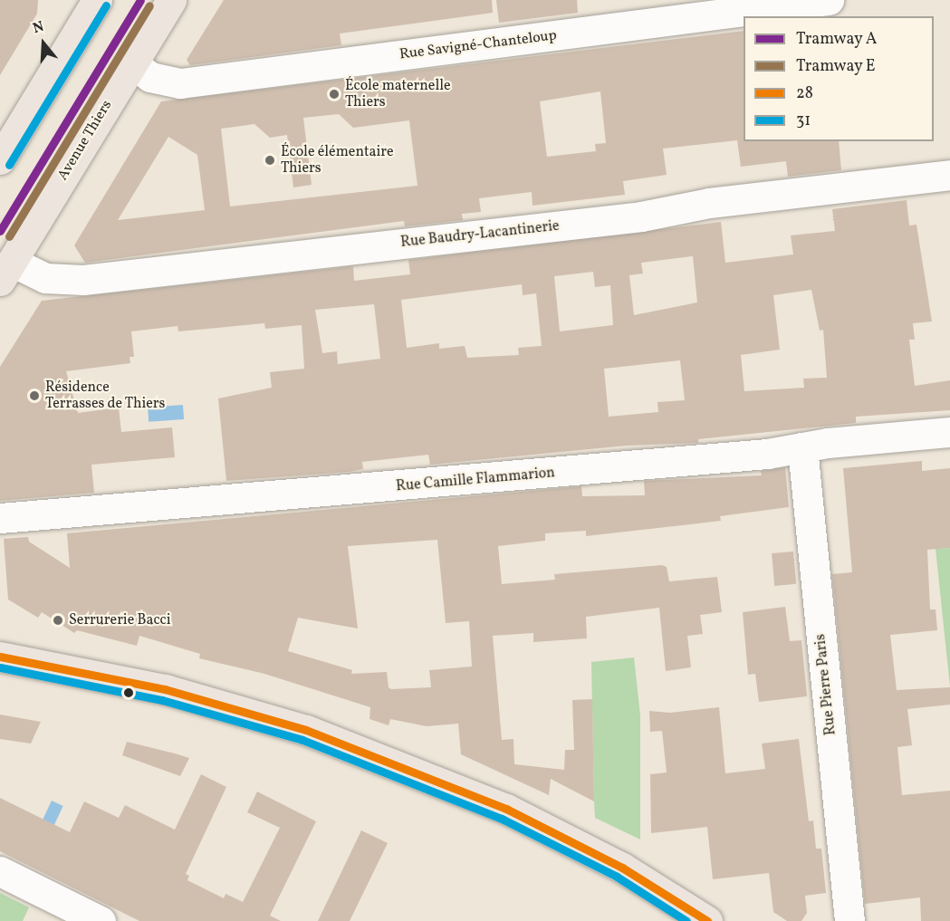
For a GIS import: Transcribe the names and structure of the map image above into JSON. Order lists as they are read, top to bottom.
{
  "streets": {
    "main road": ["Avenue Thiers"],
    "street": [
      "Rue Savigné-Chanteloup",
      "Rue Baudry-Lacantinerie",
      "Rue Camille Flammarion",
      "Rue Pierre Paris"
    ]
  },
  "crossings": [
    ["Rue Savigné-Chanteloup", "Avenue Thiers"],
    ["Avenue Thiers", "Rue Baudry-Lacantinerie"],
    ["Rue Camille Flammarion", "Rue Pierre Paris"]
  ],
  "places": [
    "École maternelle Thiers",
    "École élémentaire Thiers",
    "Résidence Terrasses de Thiers",
    "Serrurerie Bacci"
  ],
  "lines": [
    "tram line A",
    "tram line E",
    "transit line 31",
    "transit line 28"
  ],
  "legend": [
    "Tramway A",
    "Tramway E",
    "28",
    "31"
  ],
  "north": "top"
}
